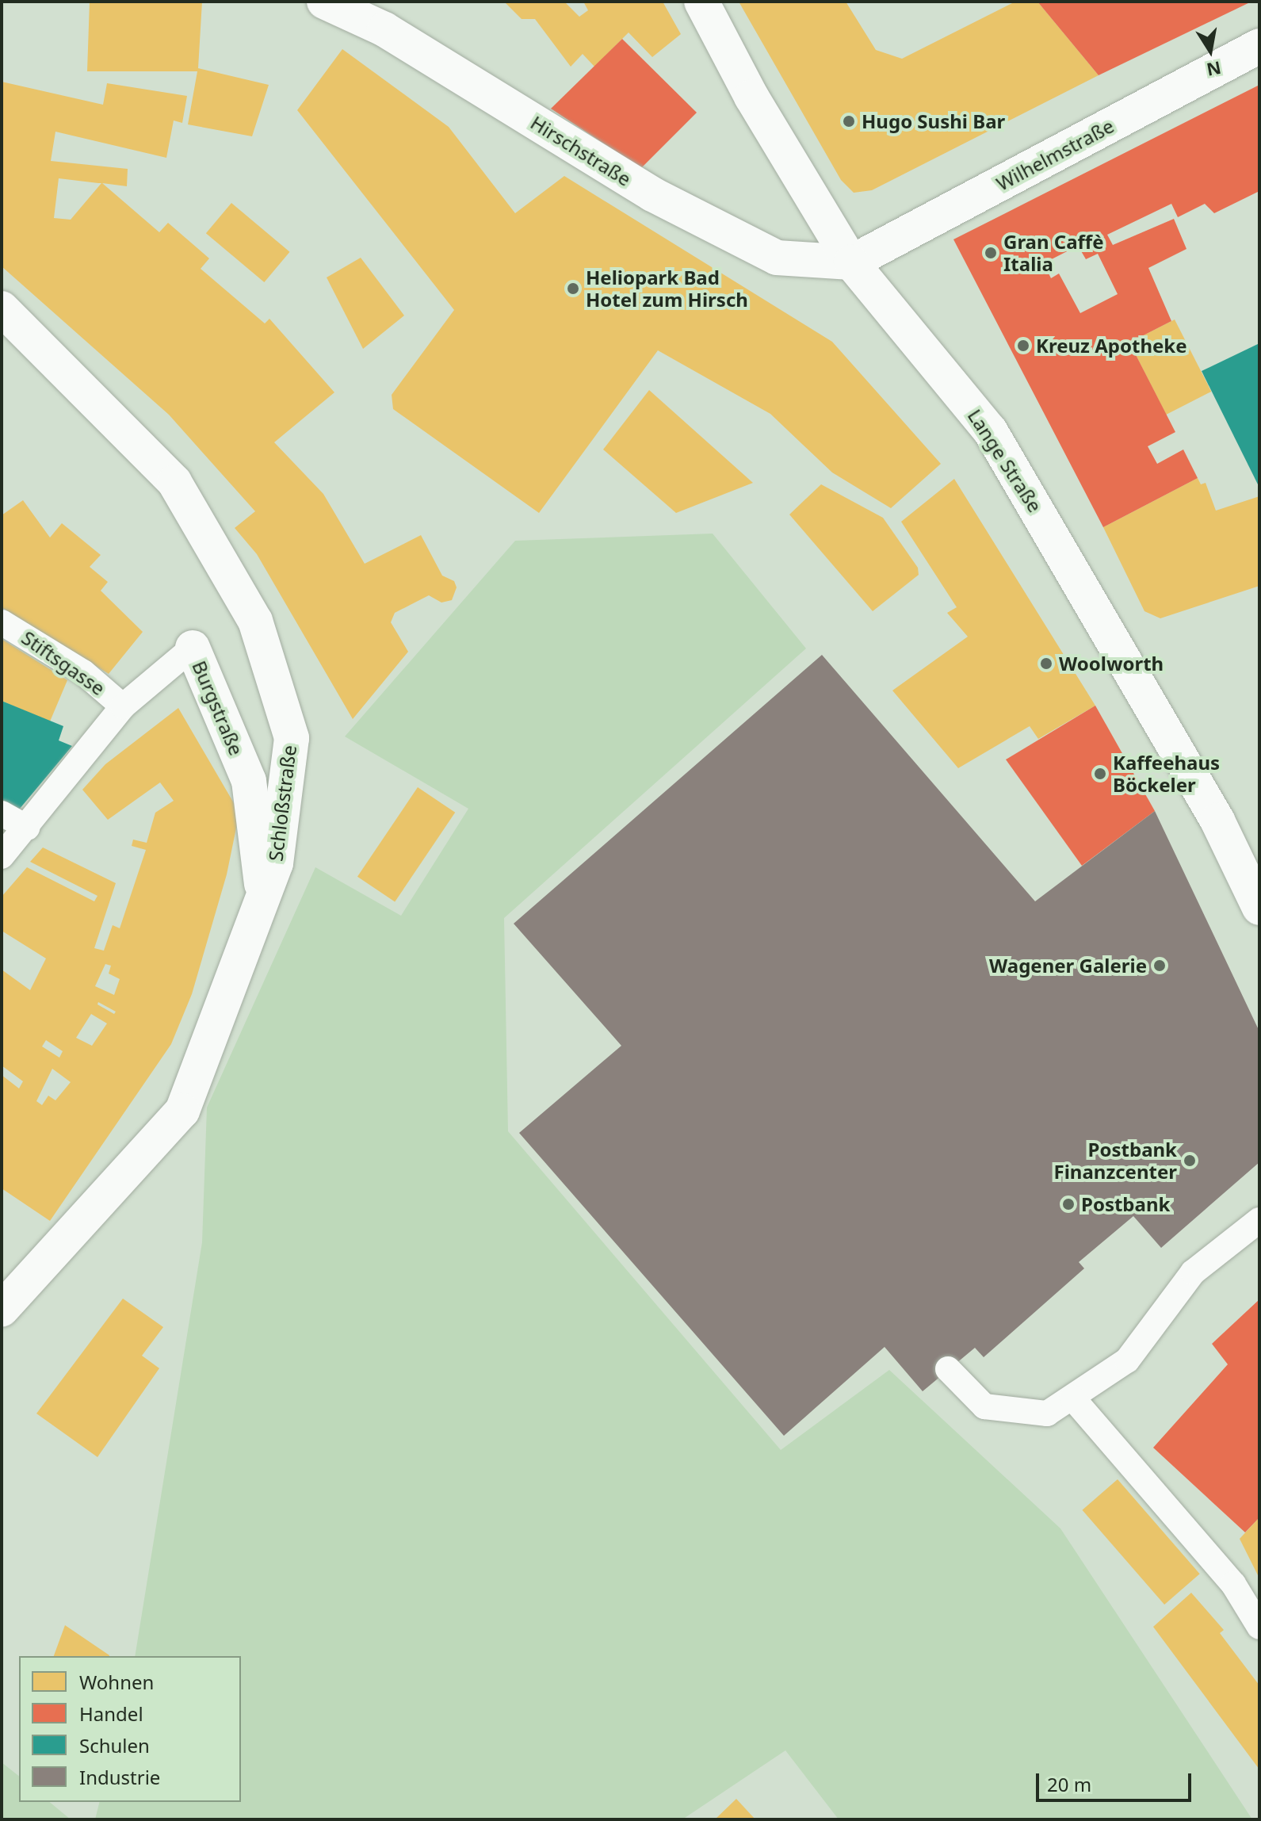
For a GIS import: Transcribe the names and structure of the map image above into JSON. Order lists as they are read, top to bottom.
{
  "streets": {
    "street": [
      "Hirschstraße",
      "Wilhelmstraße",
      "Lange Straße",
      "Burgstraße",
      "Schloßstraße"
    ],
    "lane": ["Stiftsgasse"]
  },
  "crossings": [
    ["Hirschstraße", "Wilhelmstraße"],
    ["Hirschstraße", "Lange Straße"],
    ["Wilhelmstraße", "Lange Straße"],
    ["Stiftsgasse", "Burgstraße"],
    ["Burgstraße", "Schloßstraße"]
  ],
  "places": [
    "Hugo Sushi Bar",
    "Gran Caffè Italia",
    "Heliopark Bad Hotel zum Hirsch",
    "Kreuz Apotheke",
    "Woolworth",
    "Kaffeehaus Böckeler",
    "Wagener Galerie",
    "Postbank Finanzcenter",
    "Postbank"
  ],
  "legend": [
    "Wohnen",
    "Handel",
    "Schulen",
    "Industrie"
  ],
  "scale_bar": "20 m",
  "north": "bottom"
}
